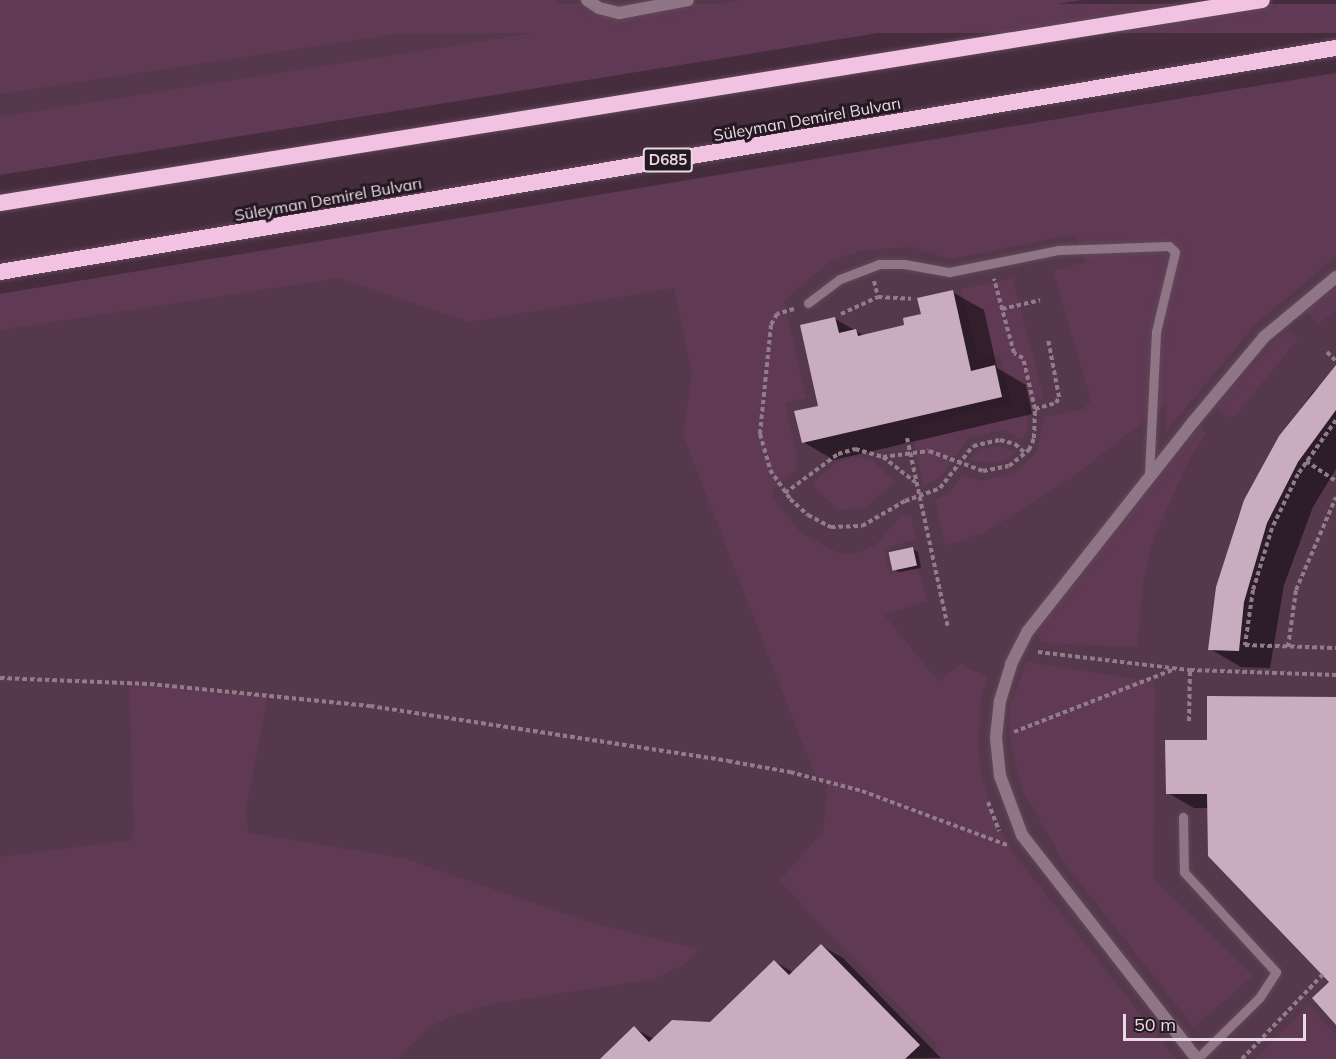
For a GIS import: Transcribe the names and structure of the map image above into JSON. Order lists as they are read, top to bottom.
{
  "streets": {
    "highway": ["Süleyman Demirel Bulvarı", "D685"]
  },
  "scale_bar": "50 m"
}
